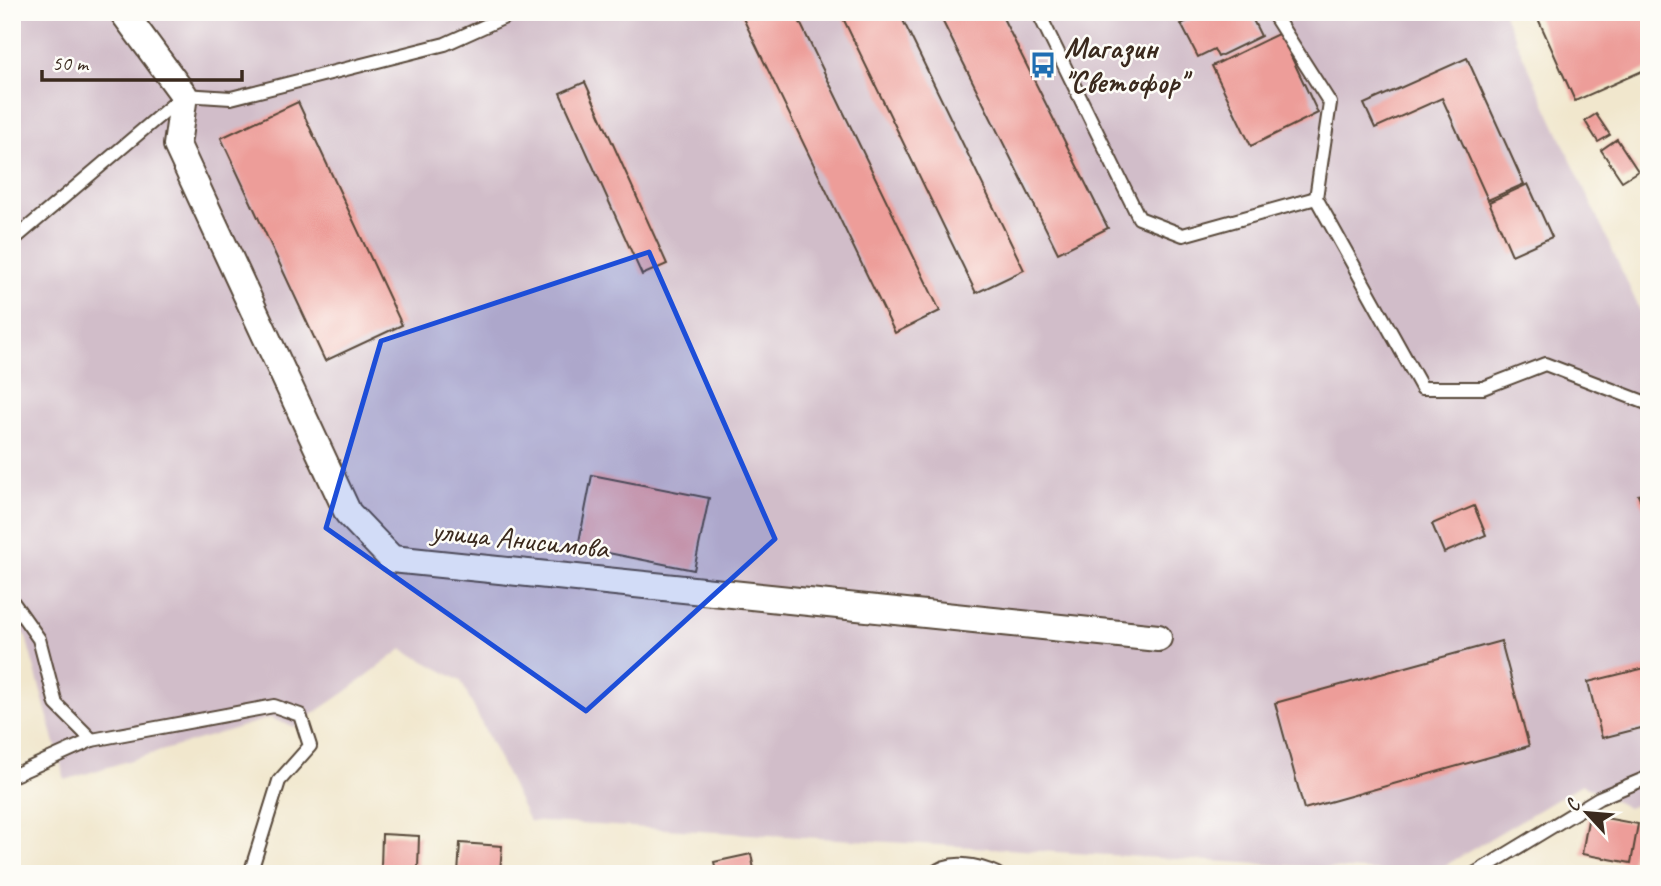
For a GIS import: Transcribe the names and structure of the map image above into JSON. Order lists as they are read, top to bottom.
{
  "streets": {
    "street": ["улица Анисимова"]
  },
  "places": {
    "bus stop": ["Магазин \"Светофор\""]
  },
  "scale_bar": "50 m",
  "north": "top left"
}
